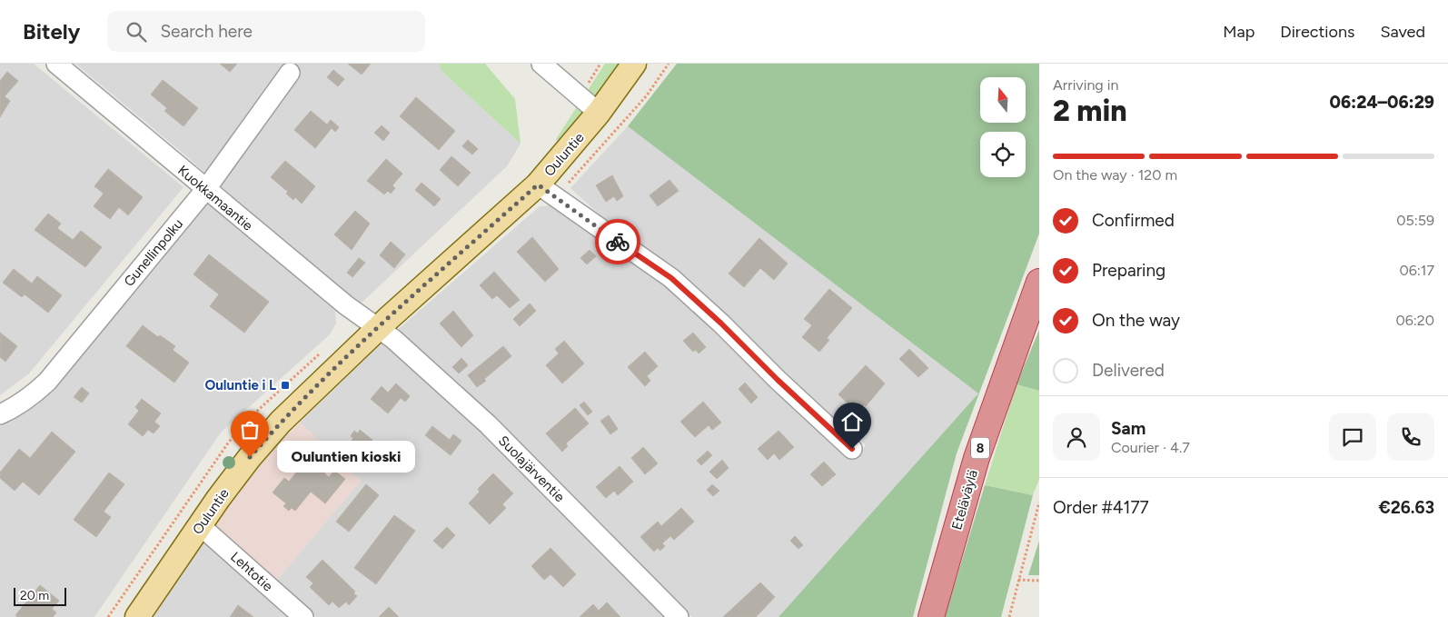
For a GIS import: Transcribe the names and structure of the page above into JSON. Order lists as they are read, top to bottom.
{
  "streets": {
    "highway": ["8", "Eteläväylä"],
    "main road": ["Ouluntie"],
    "street": [
      "Kuokkamaantie",
      "Gunellinpolku",
      "Suolajärventie",
      "Lehtotie"
    ]
  },
  "crossings": [
    ["Ouluntie", "Kuokkamaantie"],
    ["Ouluntie", "Suolajärventie"],
    ["Ouluntie", "Lehtotie"],
    ["Kuokkamaantie", "Gunellinpolku"],
    ["Kuokkamaantie", "Suolajärventie"]
  ],
  "places": {
    "transit": ["Ouluntie i L"],
    "other": ["Ouluntien kioski"]
  },
  "scale_bar": "20 m",
  "north": "top",
  "page": {
    "header": "Bitely",
    "search": "Search here",
    "nav": ["Map", "Directions", "Saved"],
    "heading": ["2 min", "Arriving in", "06:24–06:29"],
    "panel": [
      "Sam",
      "Courier · 4.7",
      "Order #4177",
      "€26.63"
    ],
    "bar": "On the way · 120 m",
    "list": [
      ["Confirmed", "05:59"],
      ["Preparing", "06:17"],
      ["On the way", "06:20"],
      "Delivered"
    ],
    "bubble": "Ouluntien kioski",
    "scale": "20 m"
  }
}
